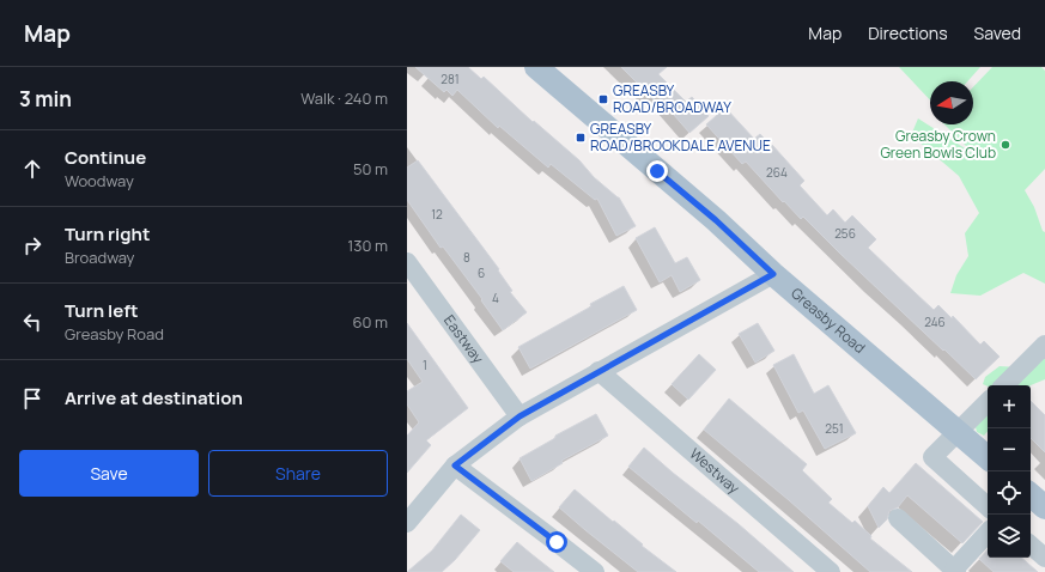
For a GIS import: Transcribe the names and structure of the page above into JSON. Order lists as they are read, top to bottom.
{
  "streets": {
    "main road": ["Greasby Road"],
    "street": ["Eastway", "Westway"]
  },
  "places": {
    "transit": ["GREASBY ROAD/BROADWAY", "GREASBY ROAD/BROOKDALE AVENUE"],
    "other": ["Greasby Crown Green Bowls Club"]
  },
  "house_numbers": [
    "281",
    "264",
    "12",
    "256",
    "8",
    "6",
    "4",
    "246",
    "1",
    "251"
  ],
  "north": "left",
  "page": {
    "header": "Map",
    "nav": ["Map", "Directions", "Saved"],
    "heading": ["3 min", "Walk · 240 m"],
    "list": [
      ["Continue", "Woodway", "50 m"],
      ["Turn right", "Broadway", "130 m"],
      ["Turn left", "Greasby Road", "60 m"],
      "Arrive at destination"
    ],
    "map_buttons": ["+", "−"],
    "buttons": ["Save", "Share"]
  }
}
